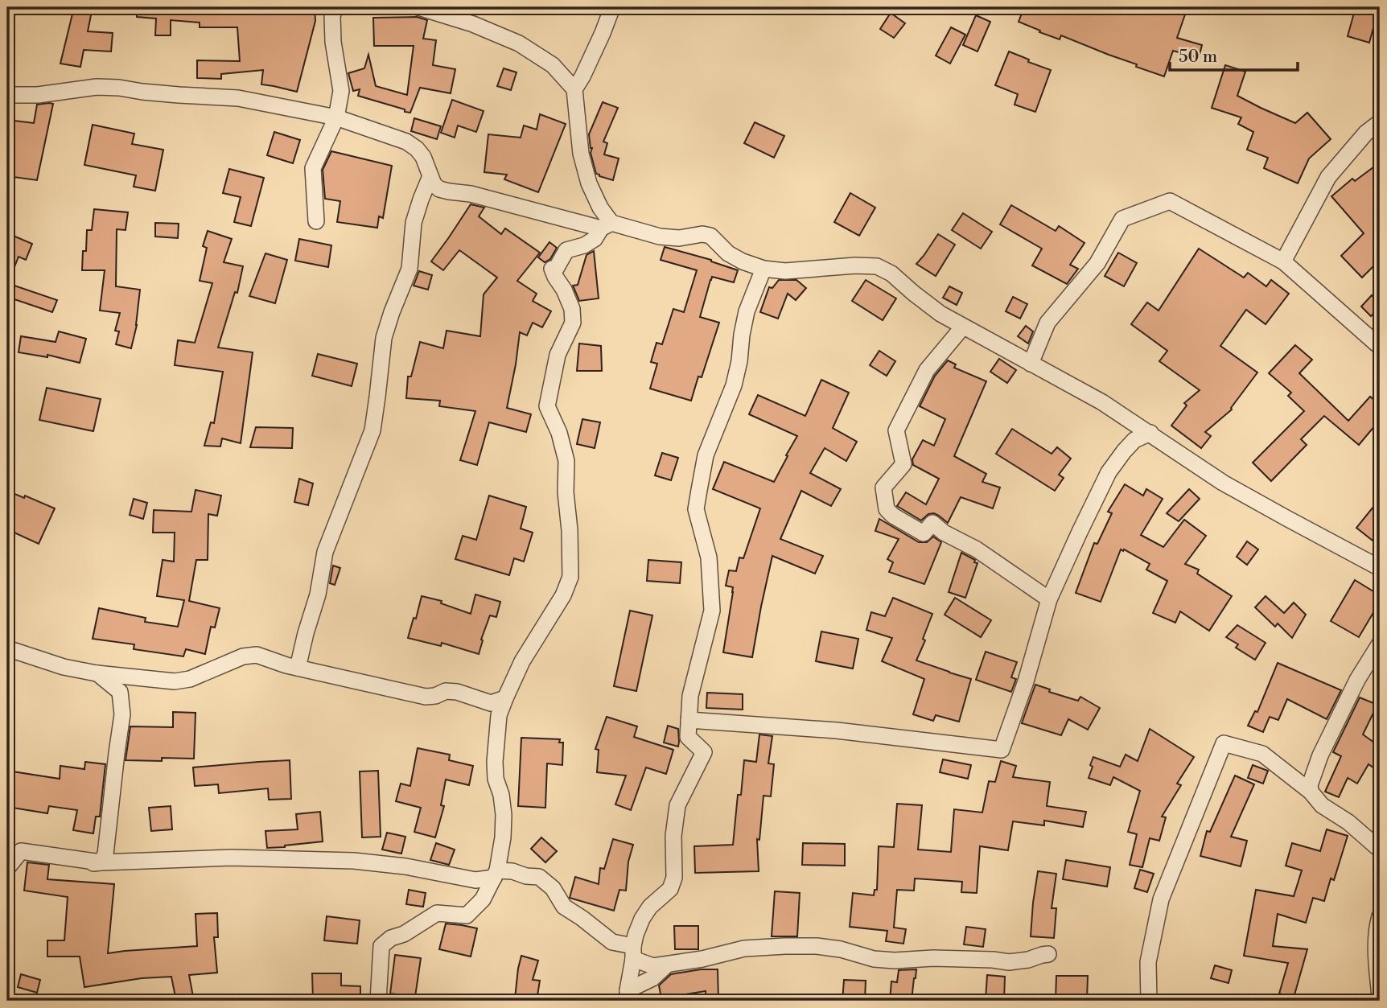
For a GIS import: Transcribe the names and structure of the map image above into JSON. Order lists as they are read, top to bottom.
{
  "scale_bar": "50 m"
}
